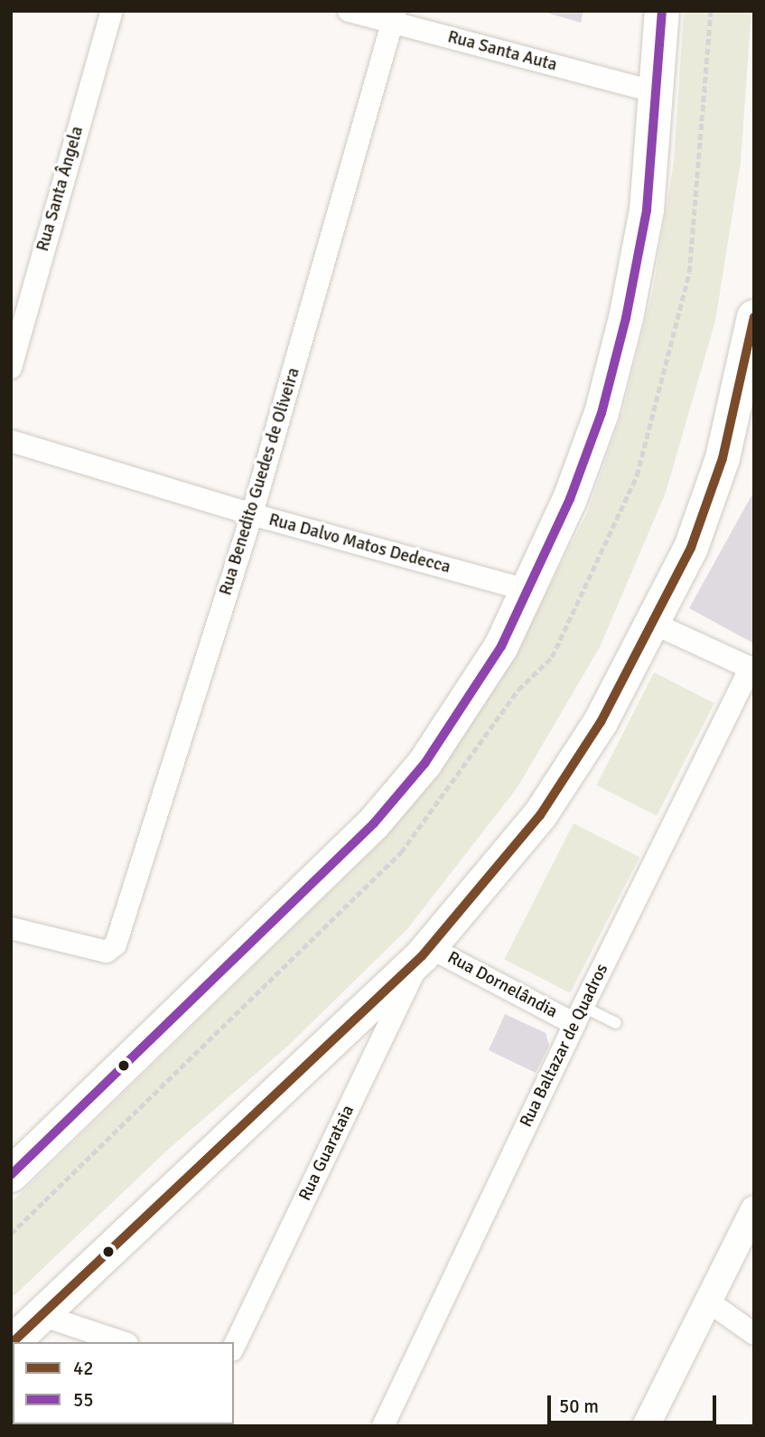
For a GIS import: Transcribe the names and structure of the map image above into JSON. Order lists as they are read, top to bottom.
{
  "streets": {
    "street": [
      "Rua Santa Auta",
      "Rua Santa Ângela",
      "Rua Benedito Guedes de Oliveira",
      "Rua Dalvo Matos Dedecca",
      "Rua Dornelândia",
      "Rua Baltazar de Quadros",
      "Rua Guarataia"
    ]
  },
  "crossings": [
    ["Rua Santa Auta", "Rua Benedito Guedes de Oliveira"],
    ["Rua Benedito Guedes de Oliveira", "Rua Dalvo Matos Dedecca"],
    ["Rua Dornelândia", "Rua Baltazar de Quadros"],
    ["Rua Dornelândia", "Rua Guarataia"]
  ],
  "lines": ["transit line 55", "transit line 42"],
  "legend": ["42", "55"],
  "scale_bar": "50 m"
}
